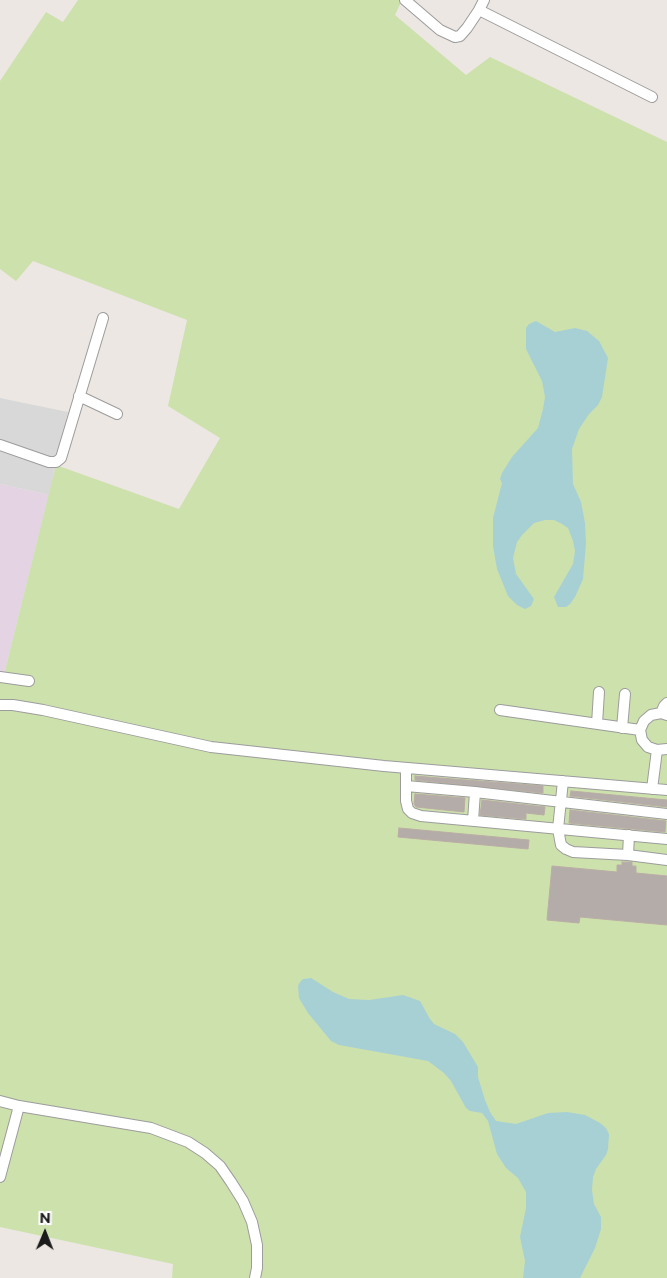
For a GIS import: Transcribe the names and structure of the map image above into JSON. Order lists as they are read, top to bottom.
{
  "north": "top"
}
